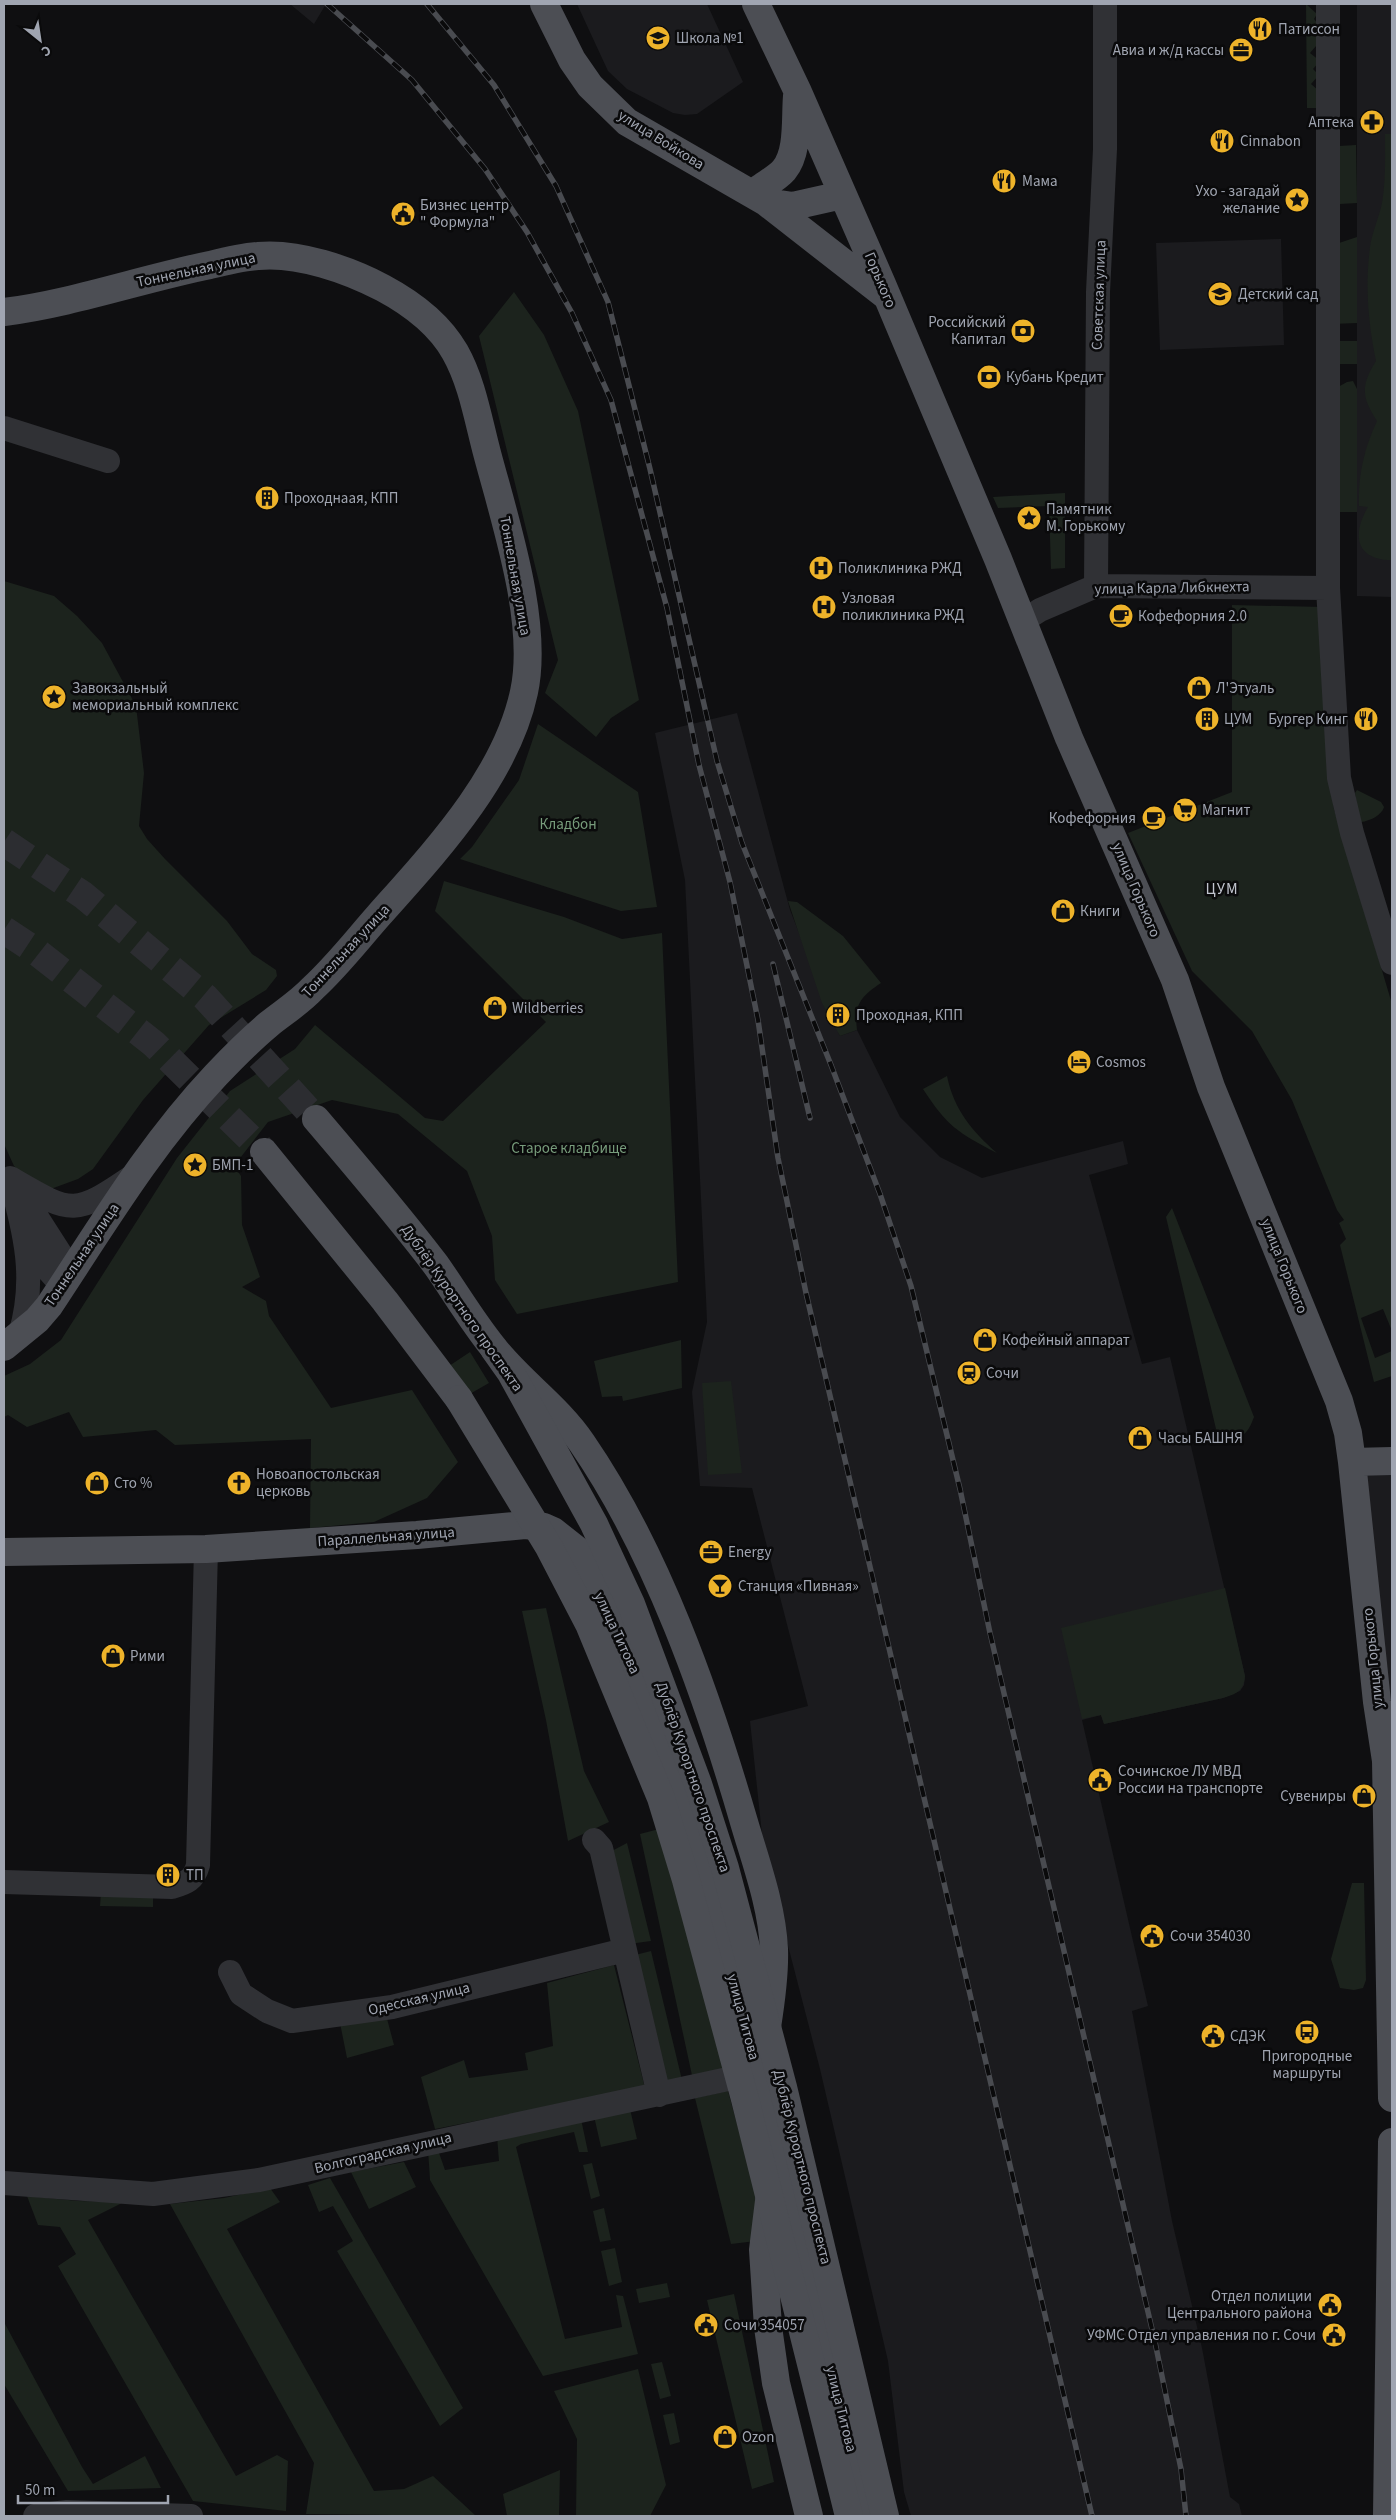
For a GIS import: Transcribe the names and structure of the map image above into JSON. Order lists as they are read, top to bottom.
{
  "streets": {
    "main road": [
      "улица Войкова",
      "Тоннельная улица",
      "Горького",
      "улица Горького",
      "Дублёр Курортного проспекта",
      "Параллельная улица",
      "улица Титова"
    ],
    "street": [
      "Советская улица",
      "улица Карла Либкнехта",
      "Одесская улица",
      "Волгоградская улица"
    ]
  },
  "crossings": [
    ["Горького", "улица Горького"],
    ["Советская улица", "улица Карла Либкнехта"],
    ["улица Карла Либкнехта", "улица Горького"],
    ["Параллельная улица", "улица Титова"],
    ["улица Титова", "Волгоградская улица"]
  ],
  "districts": ["ЦУМ"],
  "parks": ["Кладбон", "Старое кладбище"],
  "places": {
    "restaurant": [
      "Патиссон",
      "Cinnabon",
      "Мама",
      "Бургер Кинг"
    ],
    "school or university": ["Школа №1", "Детский сад"],
    "office": ["Авиа и ж/д кассы", "Energy"],
    "pharmacy": ["Аптека"],
    "place": [
      "Ухо - загадай желание",
      "Памятник М. Горькому",
      "Завокзальный мемориальный комплекс",
      "БМП-1"
    ],
    "public building": [
      "Бизнес центр \" Формула\"",
      "Сочинское ЛУ МВД России на транспорте",
      "Сочи 354030",
      "СДЭК",
      "Отдел полиции Центрального района",
      "Сочи 354057",
      "УФМС Отдел управления по г. Сочи"
    ],
    "bank": ["Российский Капитал", "Кубань Кредит"],
    "building": [
      "Проходнаая, КПП",
      "ЦУМ",
      "Проходная, КПП",
      "ТП"
    ],
    "hospital": ["Поликлиника РЖД", "Узловая поликлиника РЖД"],
    "cafe": ["Кофефорния 2.0", "Кофефорния"],
    "shop": [
      "Л'Этуаль",
      "Книги",
      "Wildberries",
      "Кофейный аппарат",
      "Часы БАШНЯ",
      "Сто %",
      "Рими",
      "Сувениры",
      "Ozon"
    ],
    "supermarket": ["Магнит"],
    "hotel": ["Cosmos"],
    "station": ["Сочи"],
    "church": ["Новоапостольская церковь"],
    "bar": ["Станция «Пивная»"],
    "bus stop": ["Пригородные маршруты"]
  },
  "scale_bar": "50 m",
  "north": "bottom right"
}
